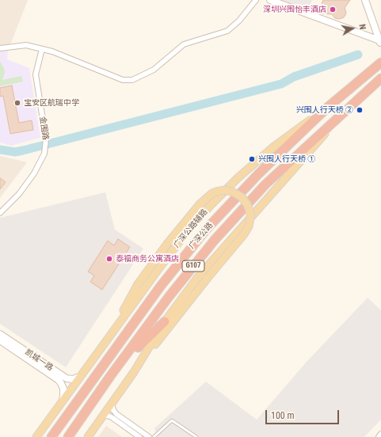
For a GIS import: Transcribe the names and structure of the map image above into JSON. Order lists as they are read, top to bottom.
{
  "streets": {
    "highway": ["广深公路", "G107"],
    "main road": ["广深公路辅路"],
    "street": ["金围路", "凯城一路"]
  },
  "crossings": [
    ["广深公路辅路", "广深公路"],
    ["广深公路辅路", "凯城一路"]
  ],
  "places": [
    "深圳兴围怡丰酒店",
    "宝安区航瑞中学",
    "兴围人行天桥 ②",
    "兴围人行天桥 ①",
    "泰福商务公寓酒店"
  ],
  "scale_bar": "100 m",
  "north": "right"
}
